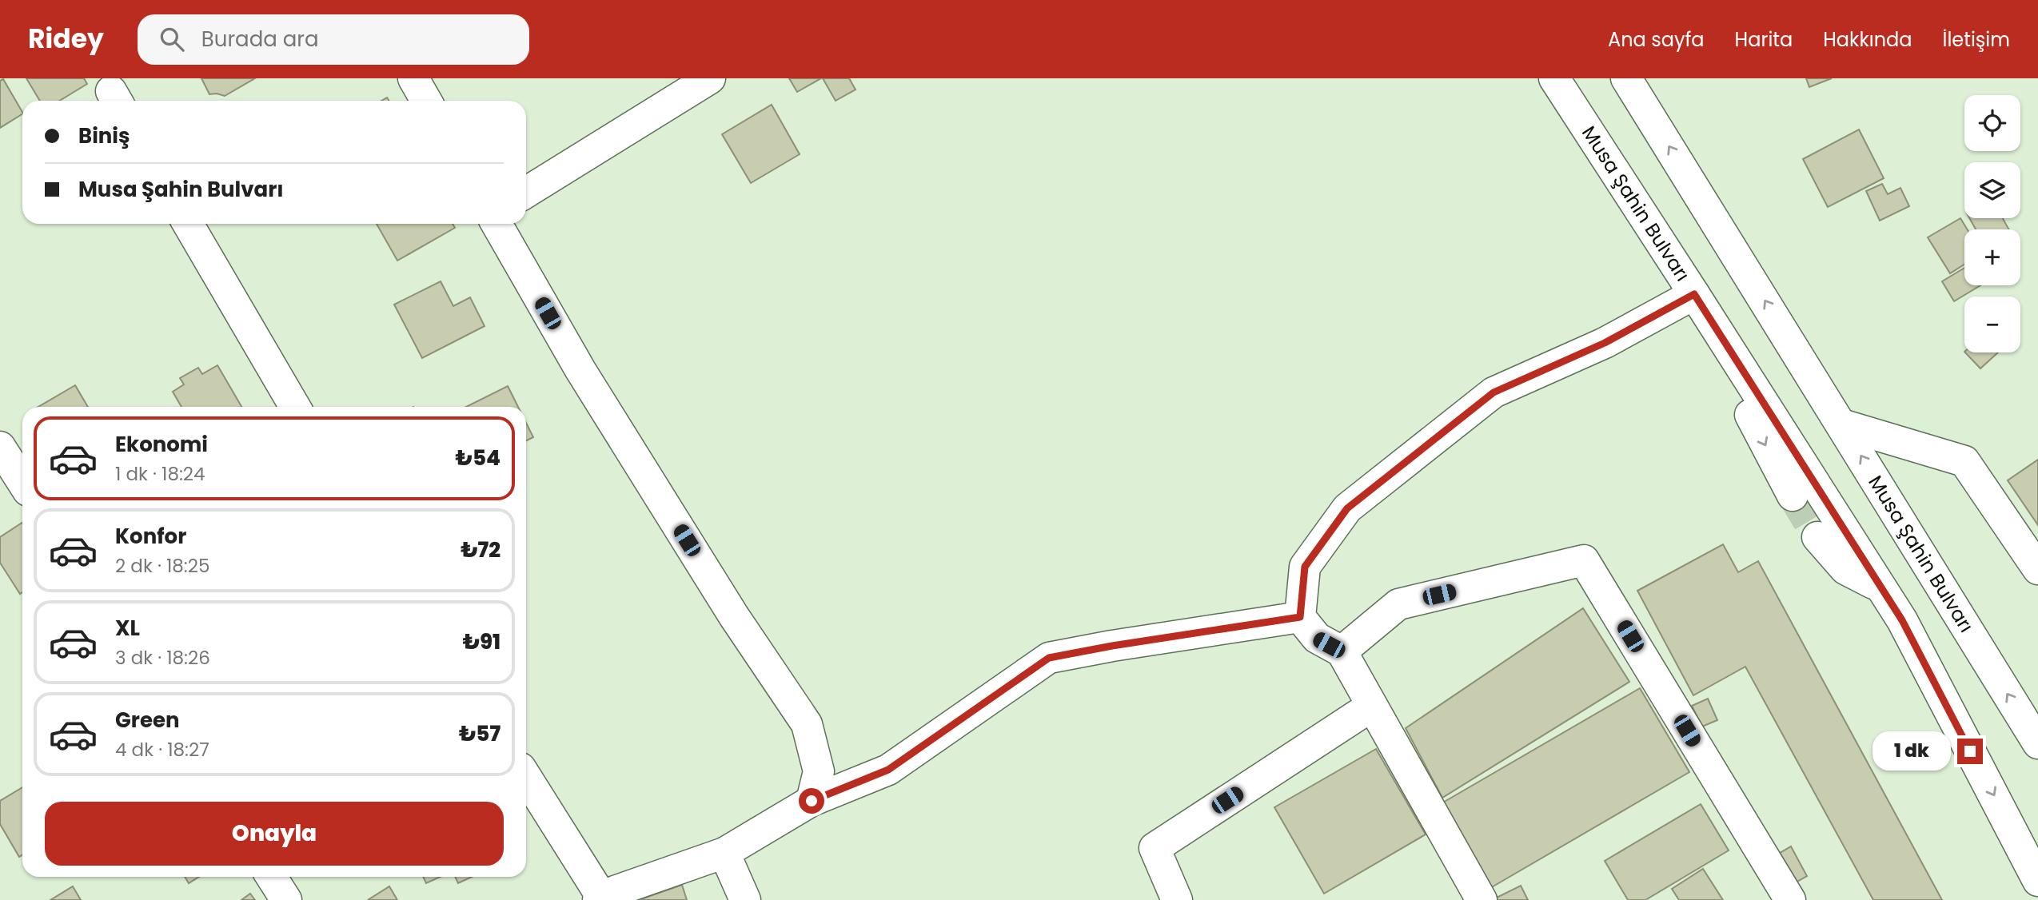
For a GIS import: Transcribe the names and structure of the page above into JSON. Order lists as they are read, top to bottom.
{
  "streets": {
    "main road": ["Musa Şahin Bulvarı"]
  },
  "page": {
    "header": "Ridey",
    "search": "Burada ara",
    "nav": [
      "Ana sayfa",
      "Harita",
      "Hakkında",
      "İletişim"
    ],
    "map_buttons": ["+", "−"],
    "banner": ["Biniş", "Musa Şahin Bulvarı"],
    "list": [
      {
        "name": "Ekonomi",
        "note": "1 dk · 18:24",
        "value": "₺54"
      },
      {
        "name": "Konfor",
        "note": "2 dk · 18:25",
        "value": "₺72"
      },
      {
        "name": "XL",
        "note": "3 dk · 18:26",
        "value": "₺91"
      },
      {
        "name": "Green",
        "note": "4 dk · 18:27",
        "value": "₺57"
      }
    ],
    "bubble": "1 dk",
    "buttons": "Onayla"
  }
}
